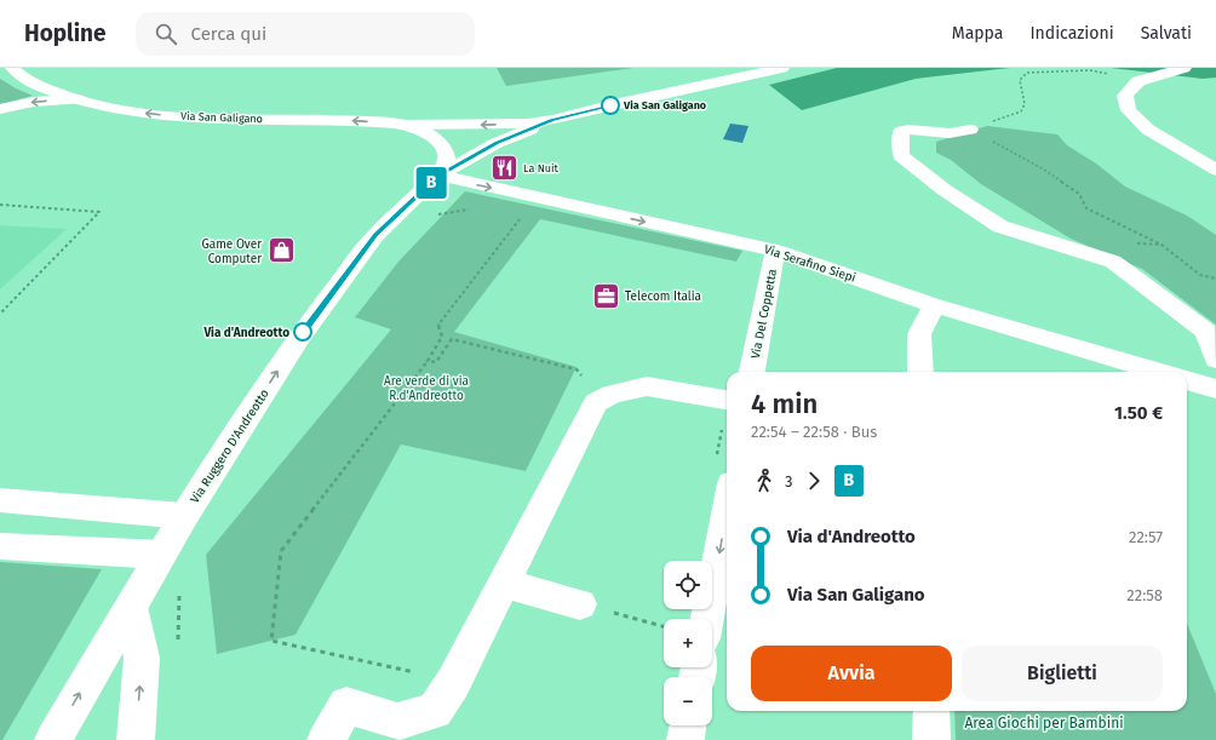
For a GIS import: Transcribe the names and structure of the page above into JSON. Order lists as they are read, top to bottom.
{
  "streets": {
    "street": [
      "Via San Galigano",
      "Via Serafino Siepi",
      "Via Del Coppetta",
      "Via Ruggero D'Andreotto"
    ]
  },
  "crossings": [
    ["Via San Galigano", "Via Ruggero D'Andreotto"],
    ["Via Serafino Siepi", "Via Del Coppetta"],
    ["Via Serafino Siepi", "Via Ruggero D'Andreotto"]
  ],
  "one_way": ["Via San Galigano", "Via Ruggero D'Andreotto"],
  "parks": ["Are verde di via R.d'Andreotto", "Area Giochi per Bambini"],
  "places": {
    "other": ["Via San Galigano", "Via d'Andreotto"],
    "restaurant": ["La Nuit"],
    "shop": ["Game Over Computer"],
    "office": ["Telecom Italia"]
  },
  "lines": ["bus line B"],
  "page": {
    "header": "Hopline",
    "search": "Cerca qui",
    "nav": ["Mappa", "Indicazioni", "Salvati"],
    "on_map": "B",
    "heading": ["4 min", "22:54 – 22:58 · Bus", "1.50 €"],
    "legs": ["3", "B"],
    "list": [
      {
        "name": "Via d'Andreotto",
        "value": "22:57"
      },
      {
        "name": "Via San Galigano",
        "value": "22:58"
      }
    ],
    "map_buttons": ["+", "−"],
    "buttons": ["Avvia", "Biglietti"]
  }
}
